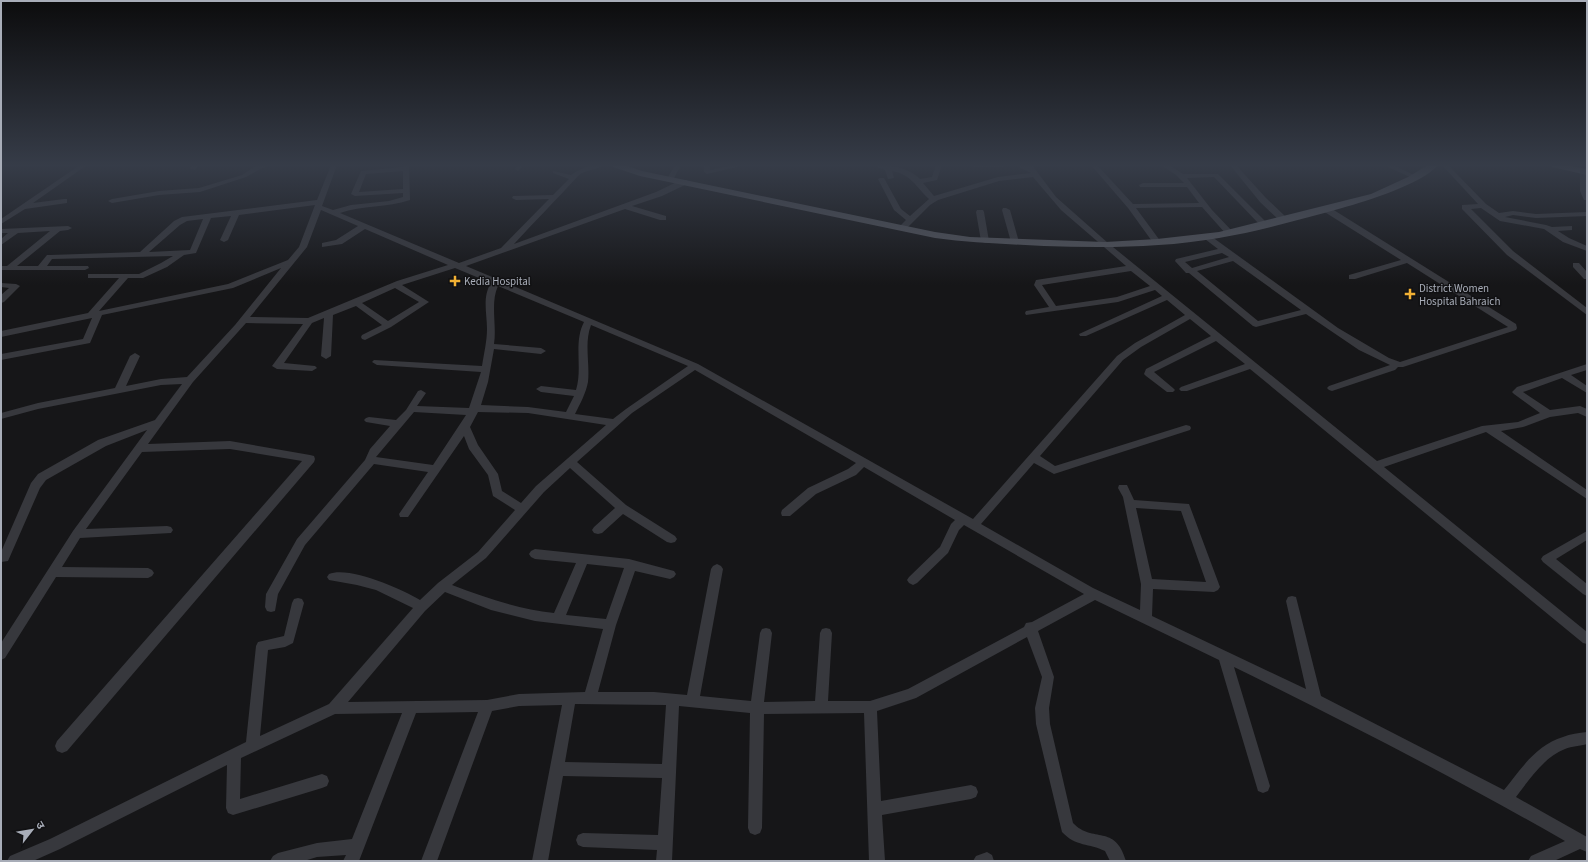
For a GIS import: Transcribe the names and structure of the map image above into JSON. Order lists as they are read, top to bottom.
{
  "places": {
    "health": ["Kedia Hospital", "District Women Hospital Bahraich"]
  },
  "north": "top right"
}
